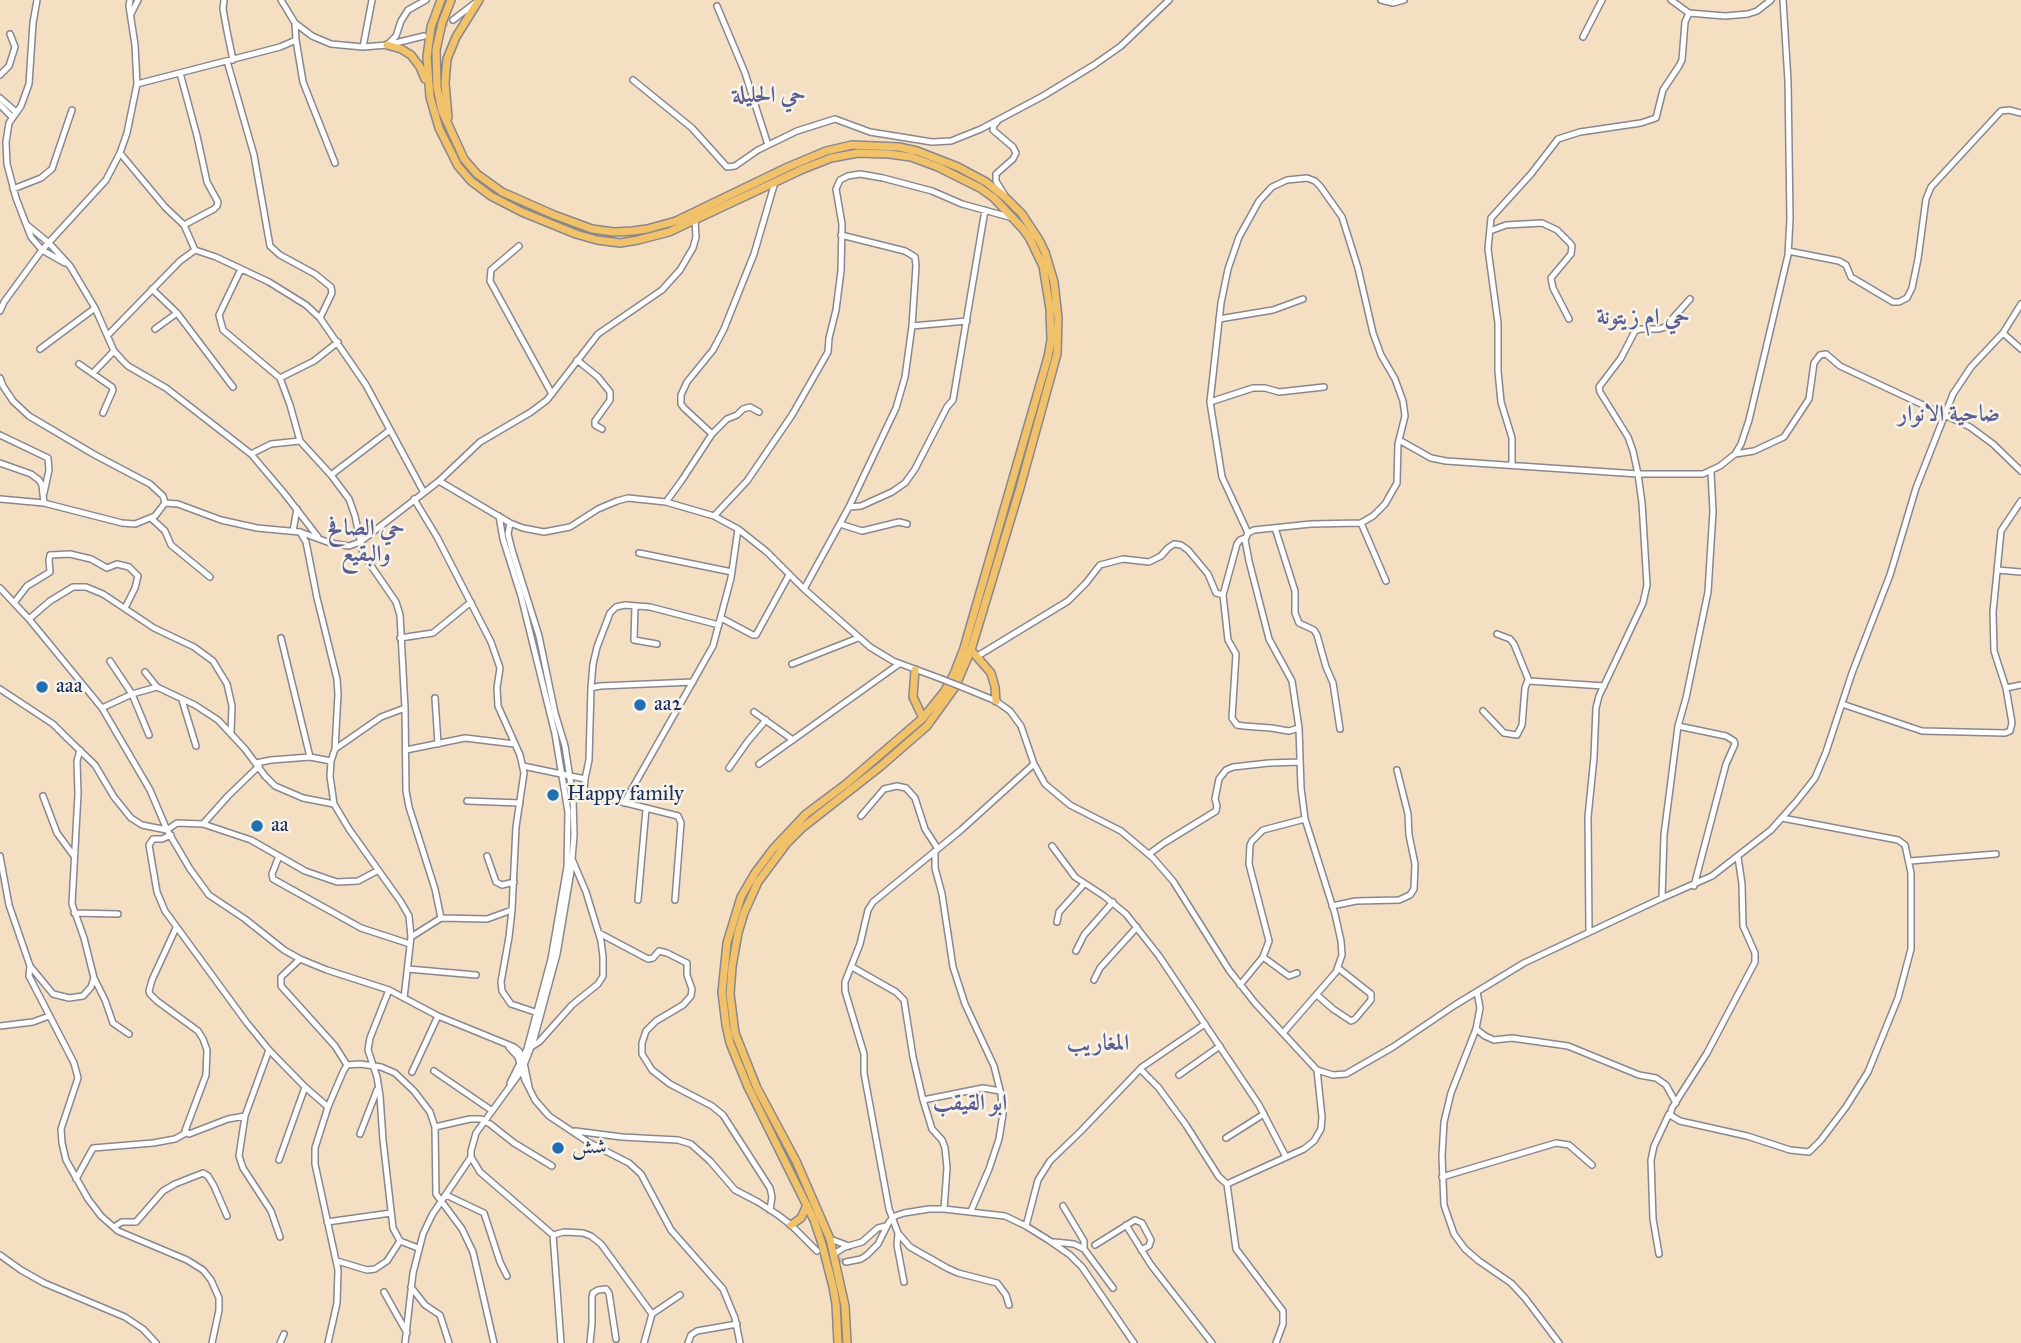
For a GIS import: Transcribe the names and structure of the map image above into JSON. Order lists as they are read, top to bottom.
{
  "districts": [
    "حي الحليلة",
    "حي ام زيتونة",
    "ضاحية الانوار",
    "حي الصافح والبقيع",
    "المغاريب",
    "ابو القيقب"
  ],
  "places": [
    "aaa",
    "aa2",
    "Happy family",
    "aa",
    "شش"
  ]
}
